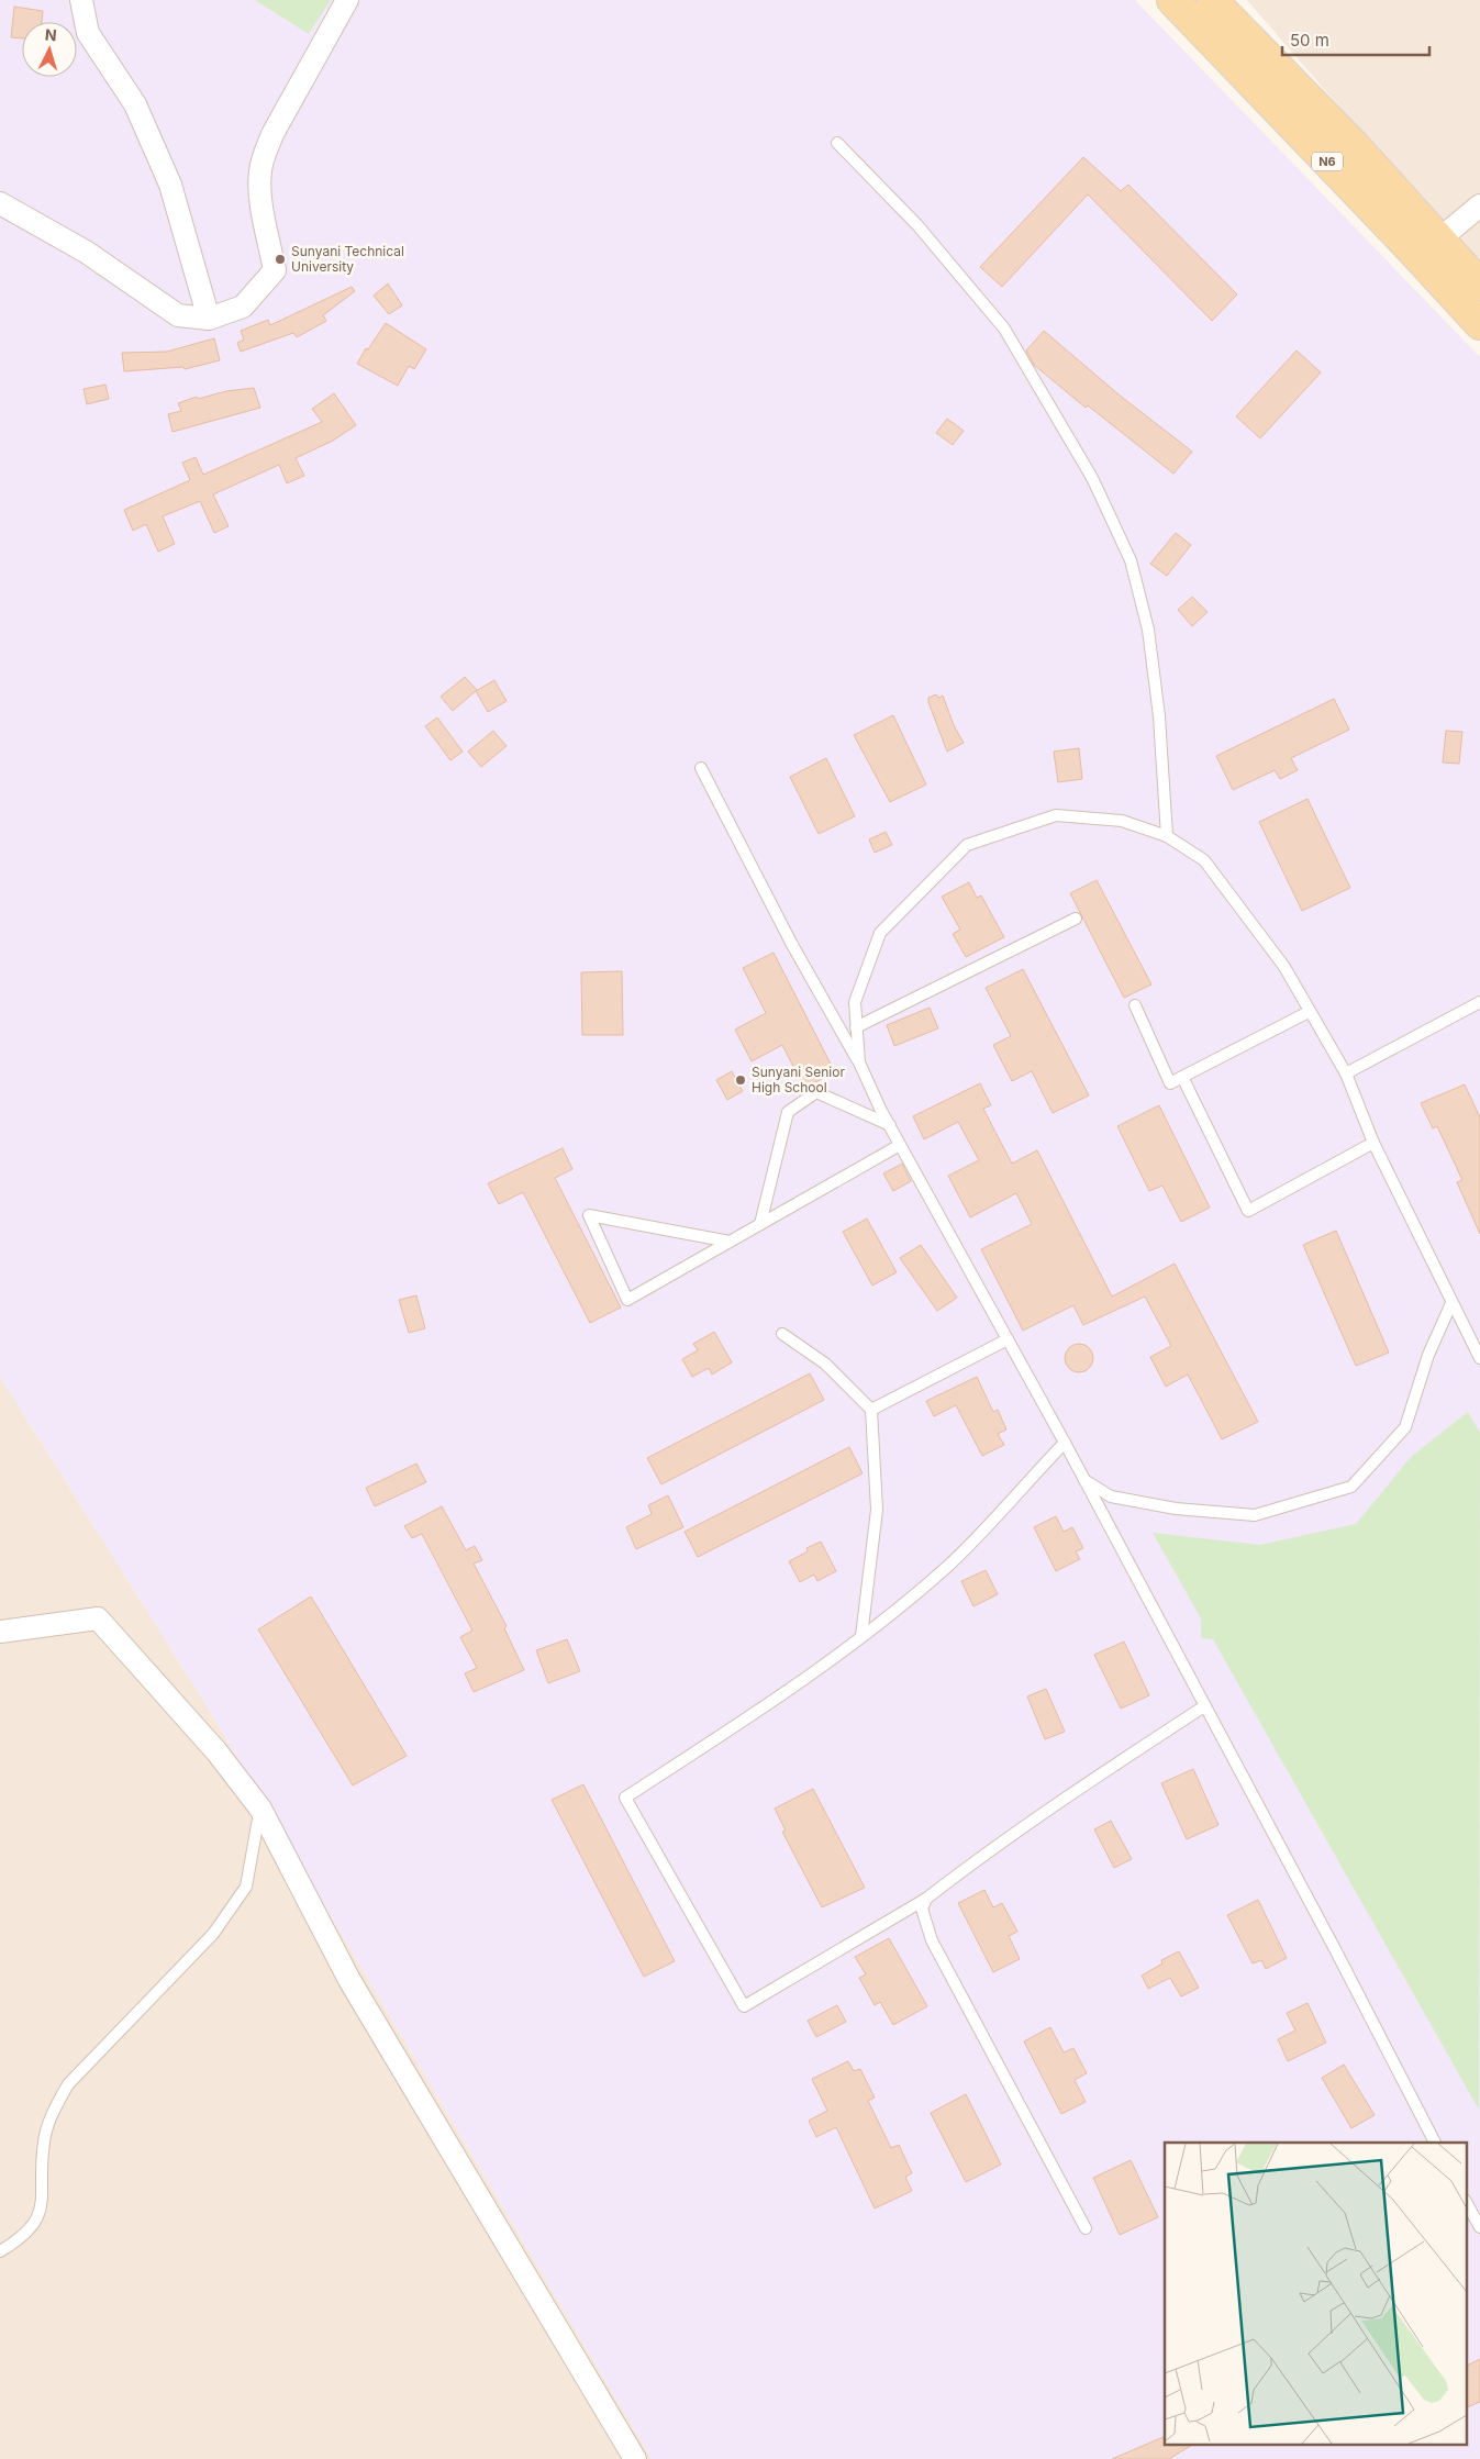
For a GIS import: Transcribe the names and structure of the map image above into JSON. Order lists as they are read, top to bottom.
{
  "streets": {
    "main road": ["N6"]
  },
  "places": ["Sunyani Technical University", "Sunyani Senior High School"],
  "scale_bar": "50 m",
  "north": "top"
}
